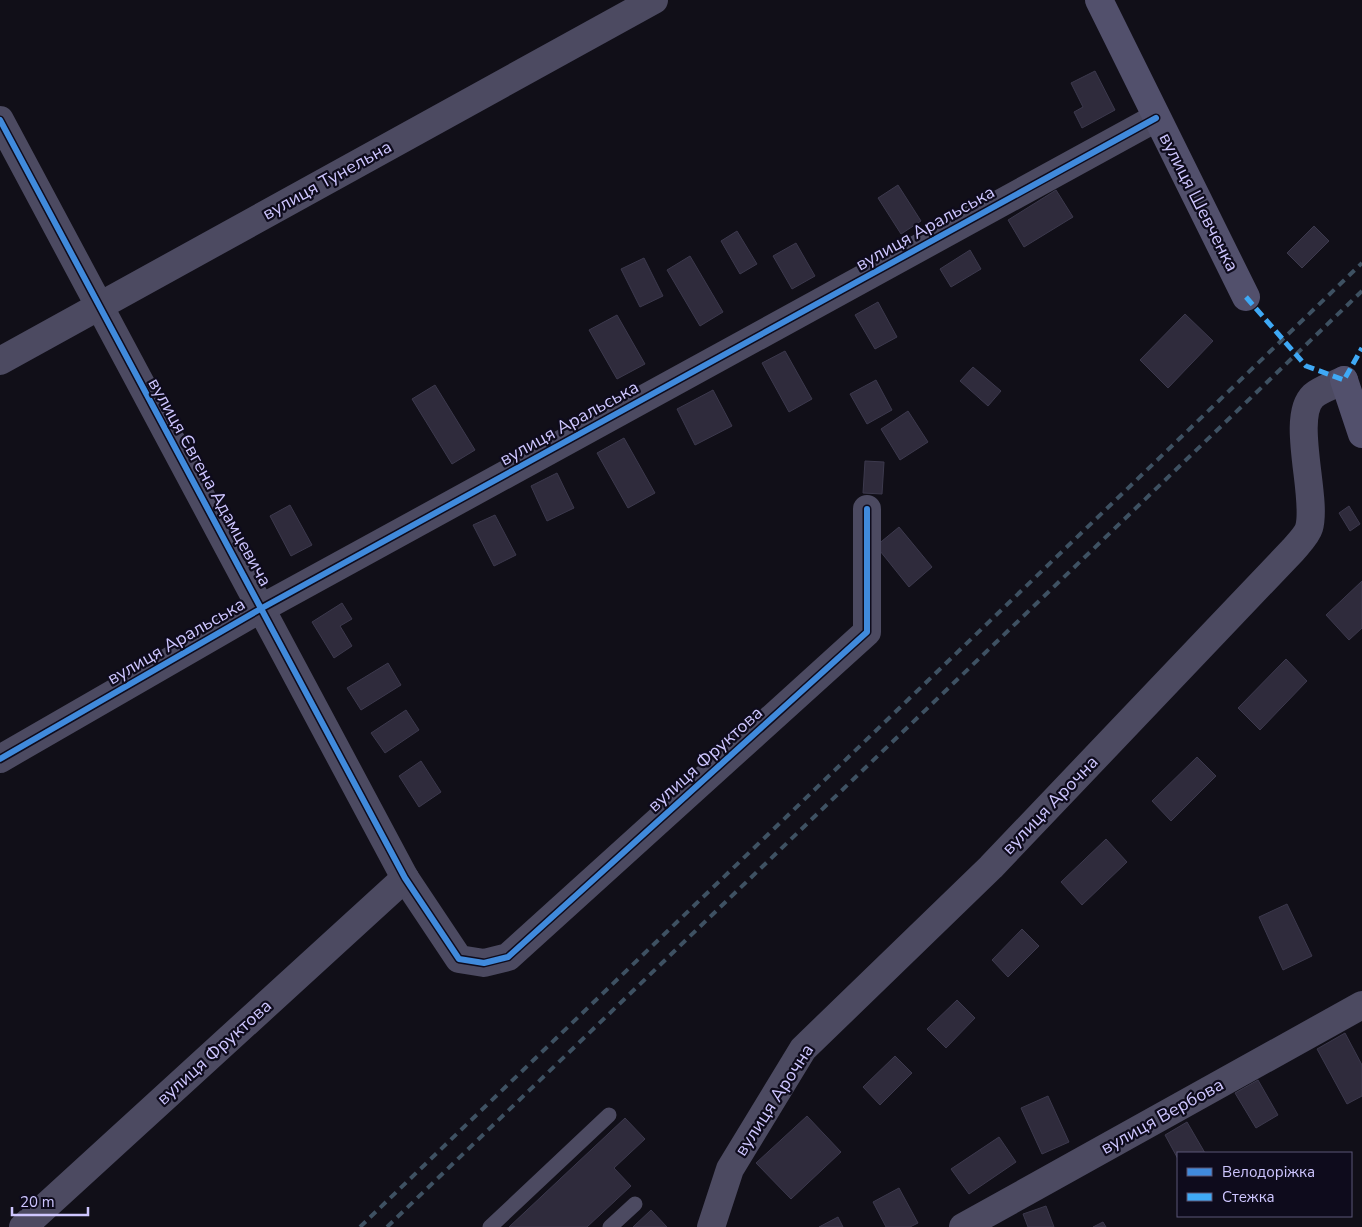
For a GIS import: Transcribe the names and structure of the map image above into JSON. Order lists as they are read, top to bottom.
{
  "streets": {
    "street": [
      "вулиця Тунельна",
      "вулиця Шевченка",
      "вулиця Аральська",
      "вулиця Євгена Адамцевича",
      "вулиця Фруктова",
      "вулиця Арочна",
      "вулиця Вербова"
    ]
  },
  "crossings": [
    ["вулиця Тунельна", "вулиця Євгена Адамцевича"],
    ["вулиця Шевченка", "вулиця Аральська"],
    ["вулиця Аральська", "вулиця Євгена Адамцевича"],
    ["вулиця Євгена Адамцевича", "вулиця Фруктова"]
  ],
  "legend": ["Велодоріжка", "Стежка"],
  "scale_bar": "20 m"
}
